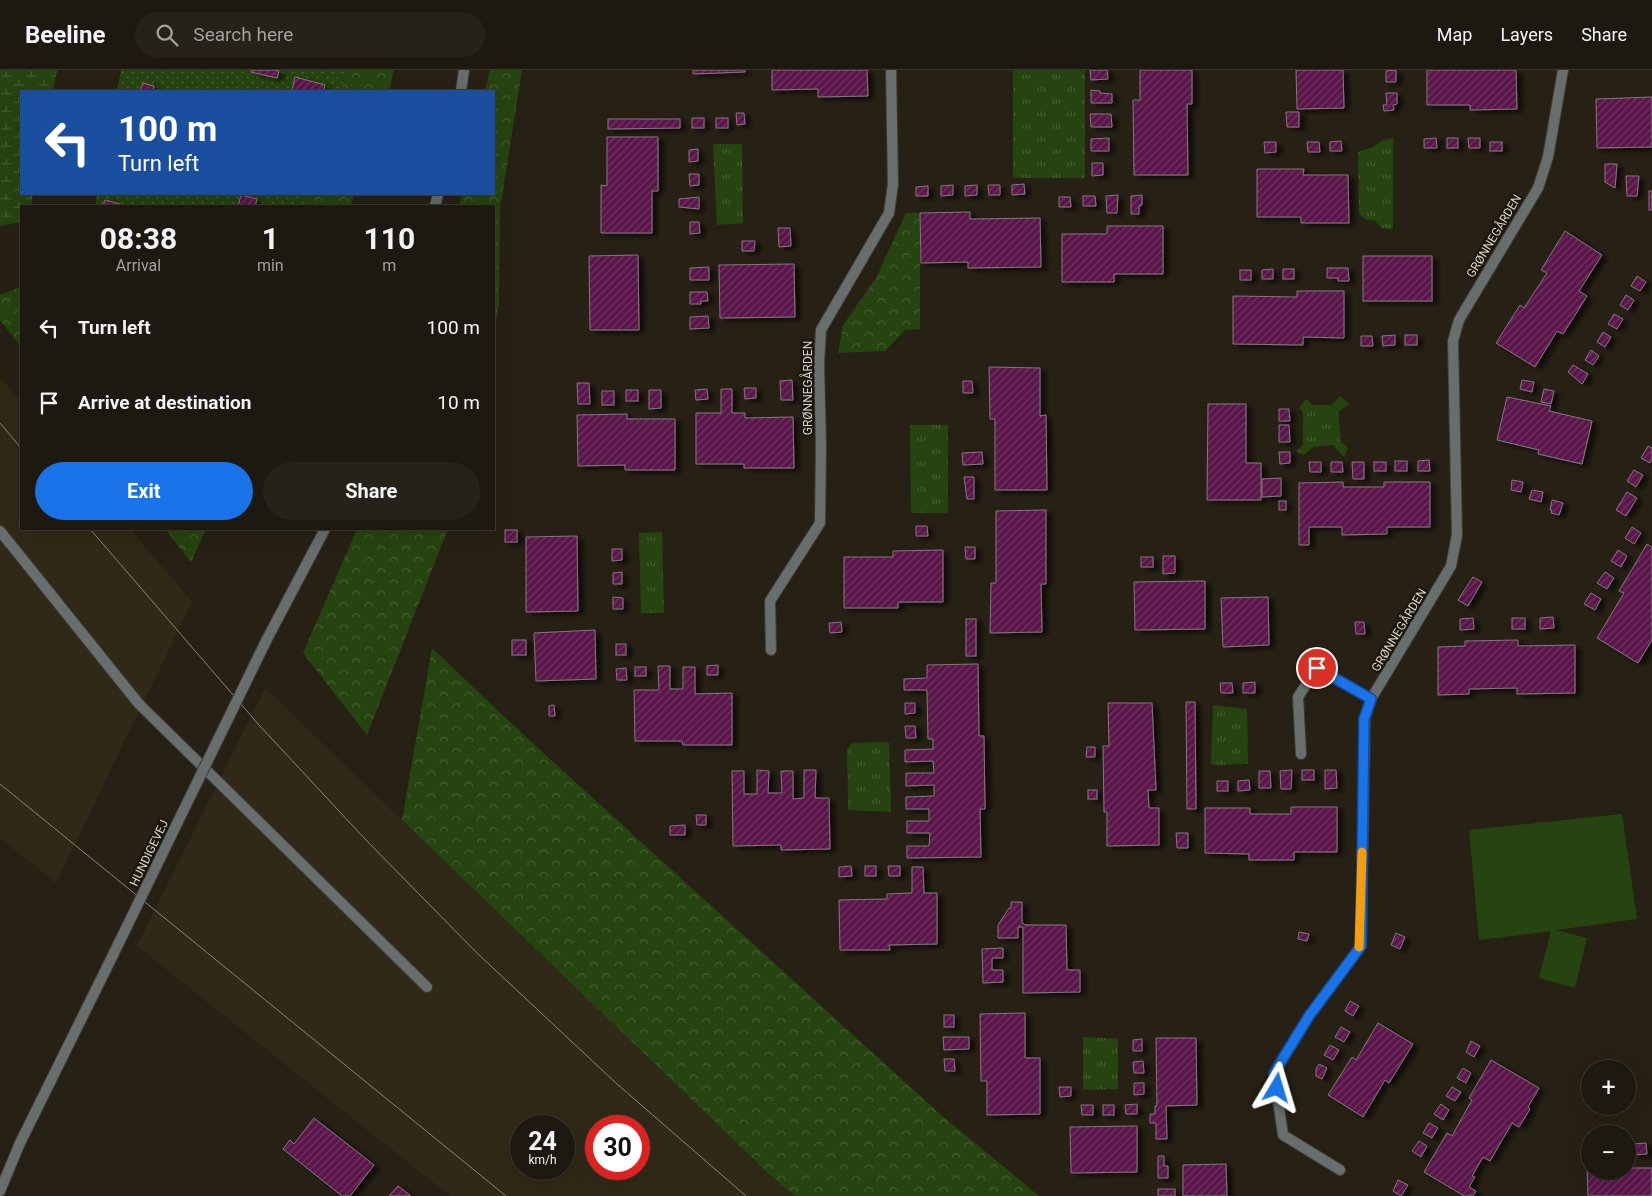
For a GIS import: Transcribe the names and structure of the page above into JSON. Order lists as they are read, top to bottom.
{
  "streets": {
    "street": ["GRØNNEGÅRDEN", "HUNDIGEVEJ"]
  },
  "page": {
    "header": "Beeline",
    "search": "Search here",
    "nav": ["Map", "Layers", "Share"],
    "turn": ["100 m", "Turn left"],
    "eta": [
      "08:38",
      "Arrival",
      "1",
      "min",
      "110",
      "m"
    ],
    "list": [
      {
        "name": "Turn left",
        "value": "100 m"
      },
      {
        "name": "Arrive at destination",
        "value": "10 m"
      }
    ],
    "buttons": ["Exit", "Share"],
    "map_buttons": ["+", "−"],
    "speed": "24 km/h",
    "limit": "30"
  }
}
